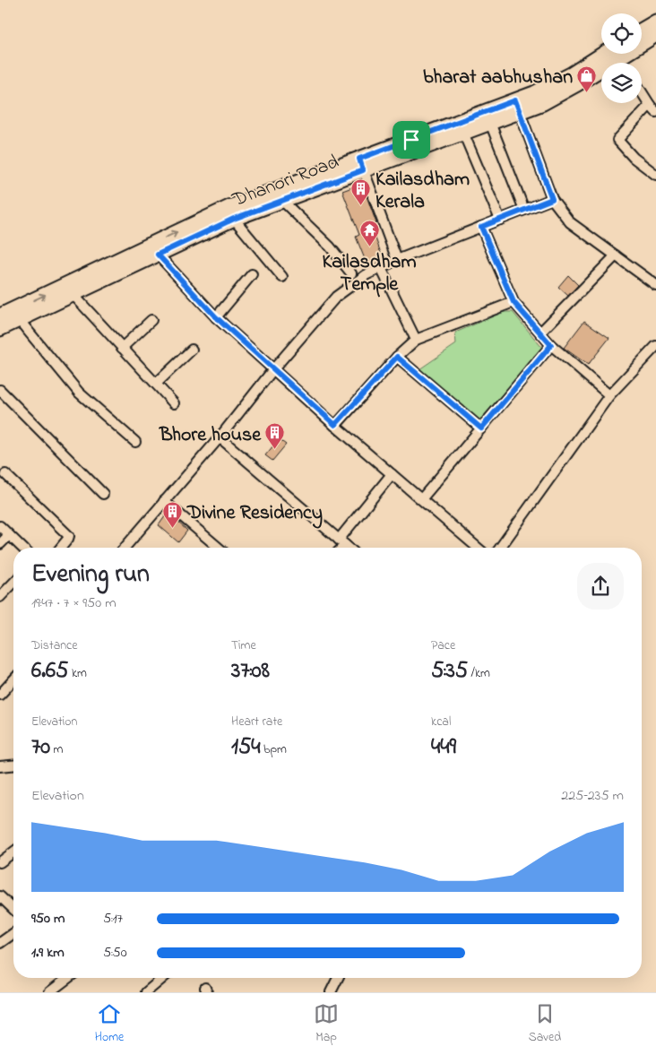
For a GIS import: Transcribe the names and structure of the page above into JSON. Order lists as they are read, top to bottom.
{
  "streets": {
    "main road": ["Dhanori Road"]
  },
  "places": {
    "shop": ["bharat aabhushan"],
    "building": ["Kailasdham Kerala", "Bhore house", "Divine Residency"],
    "temple": ["Kailasdham Temple"]
  },
  "page": {
    "heading": ["Evening run", "19:47 · 7 × 950 m"],
    "stats": [
      ["Distance", "6.65 km"],
      ["Time", "37:08"],
      ["Pace", "5:35 /km"],
      ["Elevation", "70 m"],
      ["Heart rate", "154 bpm"],
      ["kcal", "449"]
    ],
    "chart": ["Elevation", "225–235 m"],
    "list": [
      {
        "name": "950 m",
        "note": "5:17"
      },
      {
        "name": "1.9 km",
        "note": "5:50"
      }
    ],
    "tabs": ["Home", "Map", "Saved"]
  }
}
